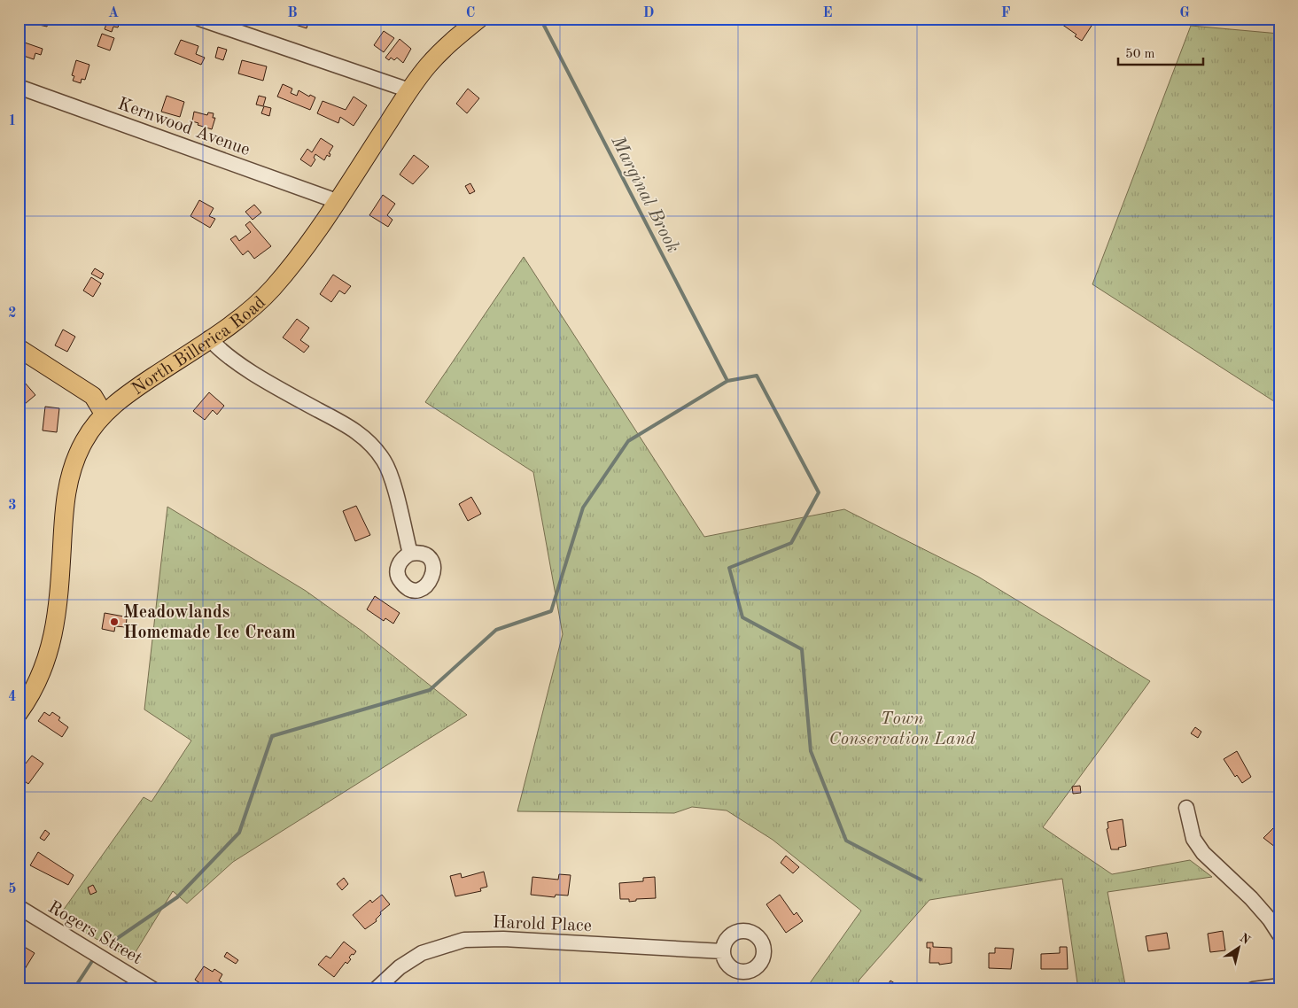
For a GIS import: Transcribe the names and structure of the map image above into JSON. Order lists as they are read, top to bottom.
{
  "streets": {
    "main road": ["North Billerica Road"],
    "street": ["Kernwood Avenue", "Harold Place", "Rogers Street"]
  },
  "crossings": [
    ["Kernwood Avenue", "North Billerica Road"]
  ],
  "water": ["Marginal Brook"],
  "parks": ["Town Conservation Land"],
  "places": ["Meadowlands Homemade Ice Cream"],
  "scale_bar": "50 m",
  "north": "top right",
  "grid": {
    "columns": [
      "A",
      "B",
      "C",
      "D",
      "E",
      "F",
      "G"
    ],
    "rows": [
      "1",
      "2",
      "3",
      "4",
      "5"
    ]
  }
}
